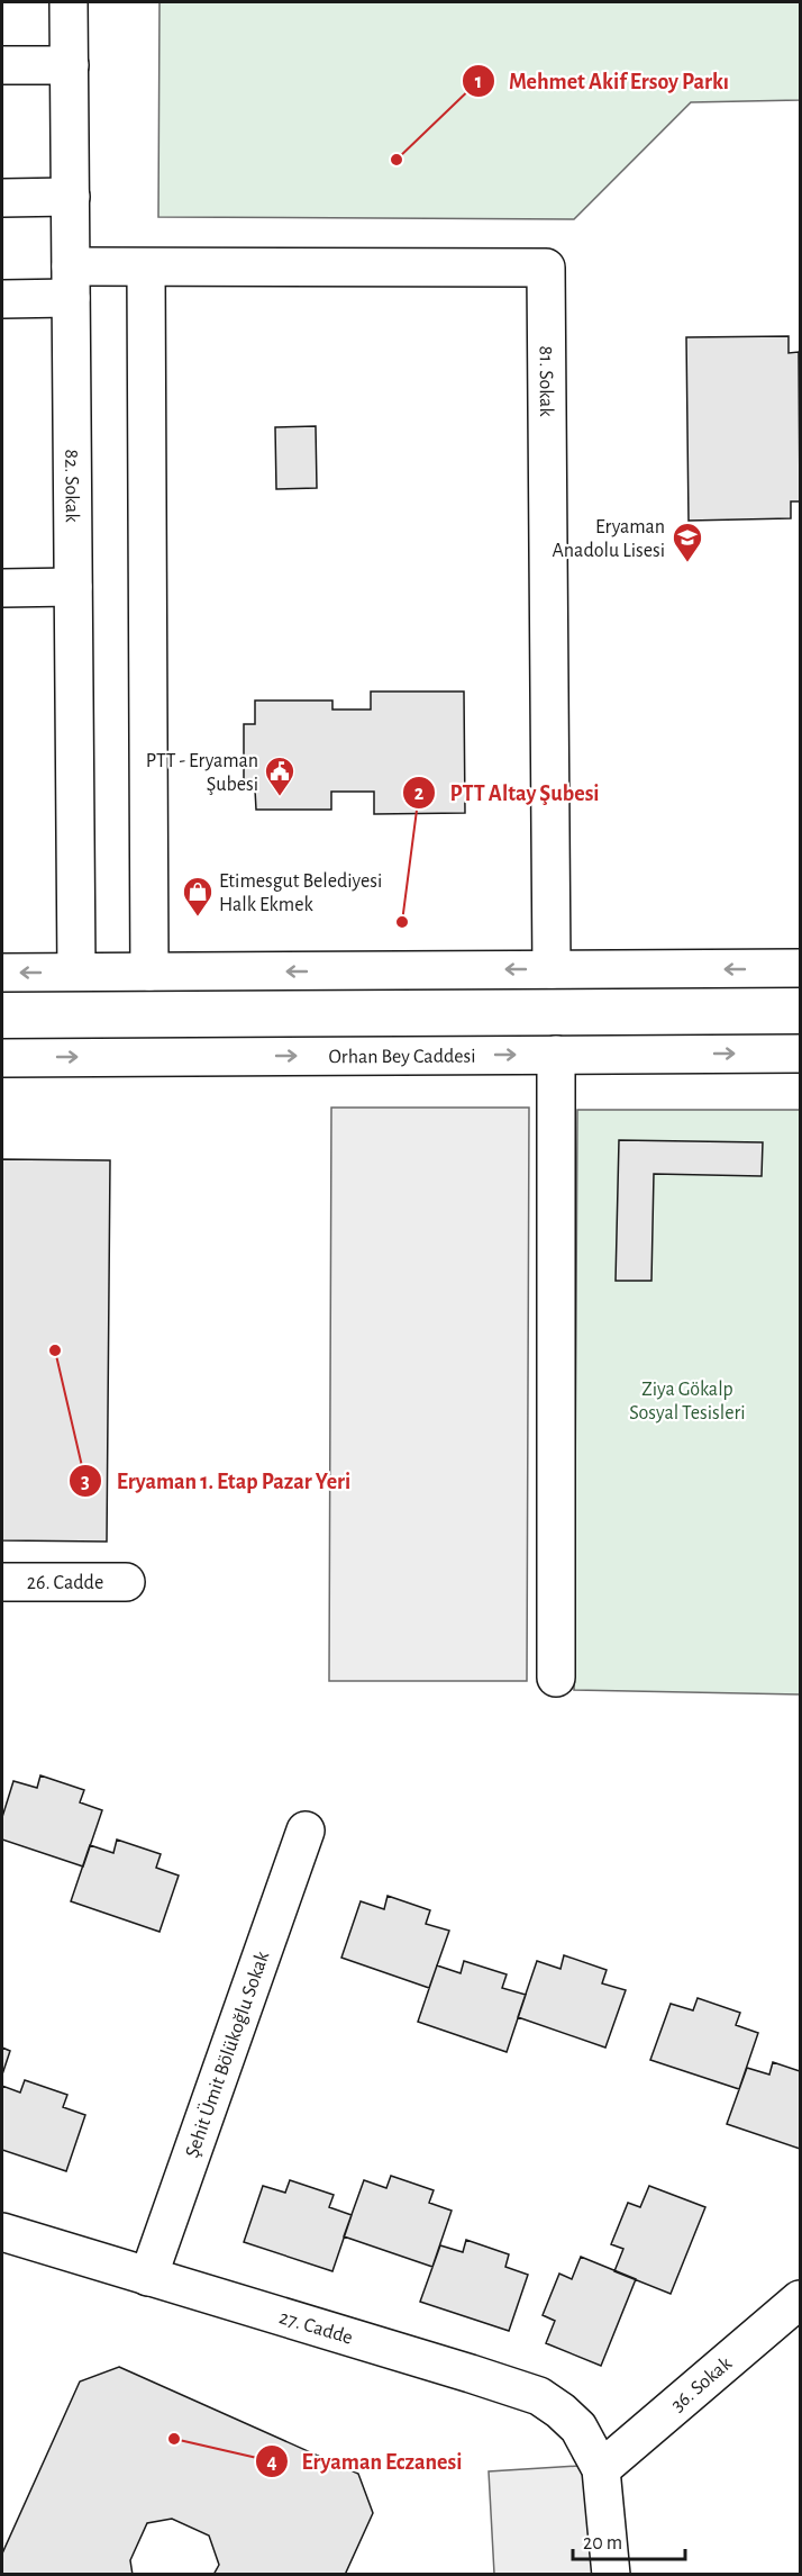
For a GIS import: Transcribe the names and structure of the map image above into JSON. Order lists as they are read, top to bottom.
{
  "streets": {
    "street": [
      "81. Sokak",
      "82. Sokak",
      "Orhan Bey Caddesi",
      "26. Cadde",
      "Şehit Ümit Bölükoğlu Sokak",
      "27. Cadde",
      "36. Sokak"
    ]
  },
  "crossings": [
    ["81. Sokak", "82. Sokak"],
    ["Şehit Ümit Bölükoğlu Sokak", "27. Cadde"],
    ["27. Cadde", "36. Sokak"]
  ],
  "parks": ["Ziya Gökalp Sosyal Tesisleri"],
  "places": {
    "other": [
      "Mehmet Akif Ersoy Parkı",
      "PTT Altay Şubesi",
      "Eryaman 1. Etap Pazar Yeri",
      "Eryaman Eczanesi"
    ],
    "school or university": ["Eryaman Anadolu Lisesi"],
    "public building": ["PTT - Eryaman Şubesi"],
    "shop": ["Etimesgut Belediyesi Halk Ekmek"]
  },
  "scale_bar": "20 m"
}
